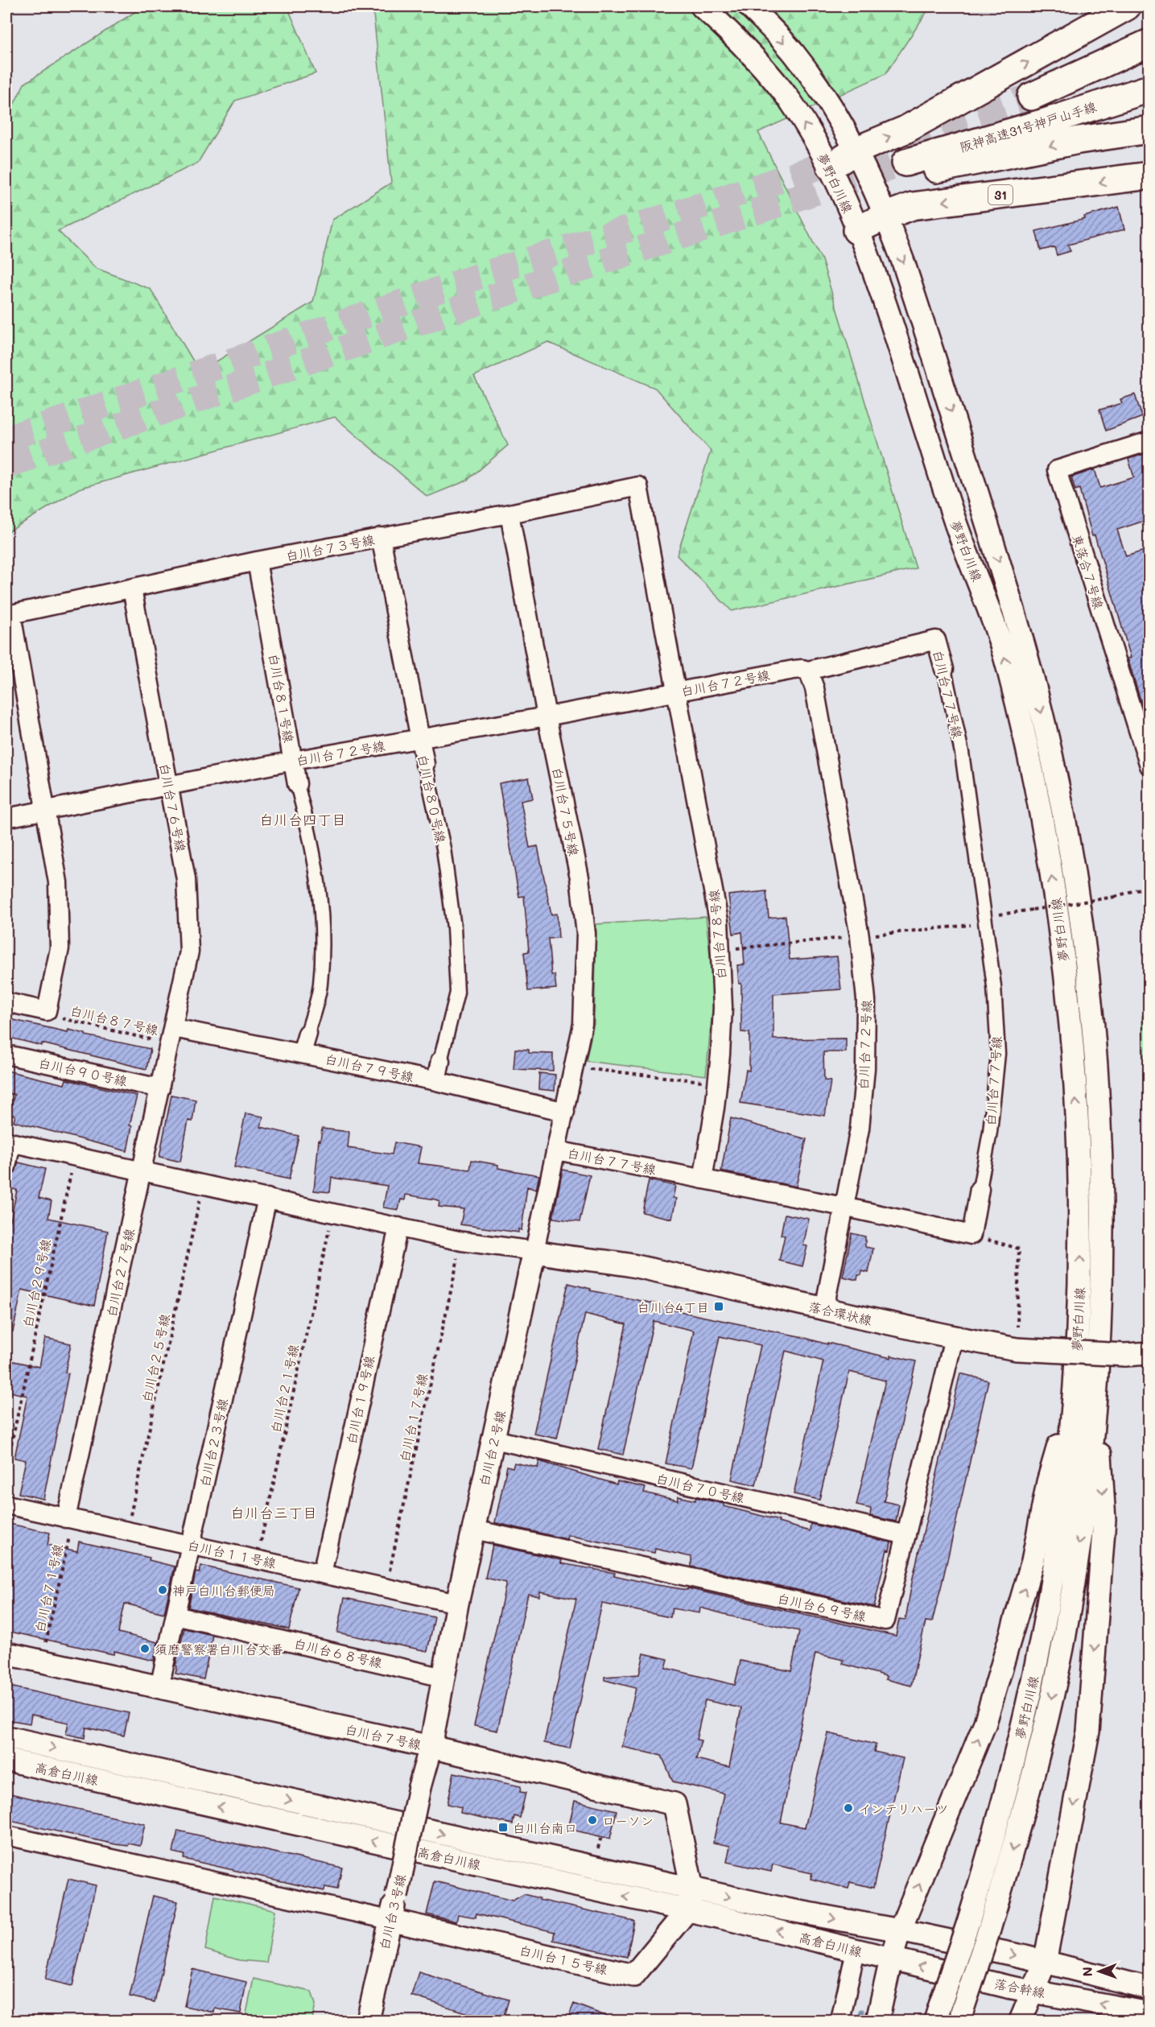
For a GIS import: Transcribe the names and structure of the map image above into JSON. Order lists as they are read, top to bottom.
{
  "streets": {
    "highway": ["阪神高速31号神戸山手線", "31"],
    "street": [
      "夢野白川線",
      "白川台７３号線",
      "東落合７号線",
      "白川台７２号線",
      "白川台７７号線",
      "白川台８１号線",
      "白川台８０号線",
      "白川台７６号線",
      "白川台７５号線",
      "白川台７８号線",
      "白川台７９号線",
      "白川台９０号線",
      "白川台２７号線",
      "落合環状線",
      "白川台１９号線",
      "白川台２３号線",
      "白川台２号線",
      "白川台７０号線",
      "白川台１１号線",
      "白川台６９号線",
      "白川台６８号線",
      "白川台７号線",
      "高倉白川線",
      "白川台３号線",
      "白川台１５号線",
      "落合幹線"
    ],
    "path": [
      "白川台８７号線",
      "白川台２９号線",
      "白川台２５号線",
      "白川台２１号線",
      "白川台１７号線",
      "白川台７１号線"
    ]
  },
  "crossings": [
    ["夢野白川線", "31"],
    ["白川台７３号線", "白川台７２号線"],
    ["白川台７３号線", "白川台８１号線"],
    ["白川台７３号線", "白川台８０号線"],
    ["白川台７３号線", "白川台７６号線"],
    ["白川台７３号線", "白川台７５号線"],
    ["白川台７３号線", "白川台７８号線"],
    ["白川台７２号線", "白川台７７号線"],
    ["白川台７２号線", "白川台８１号線"],
    ["白川台７２号線", "白川台８０号線"],
    ["白川台７２号線", "白川台７６号線"],
    ["白川台７２号線", "白川台７５号線"],
    ["白川台７２号線", "白川台７８号線"],
    ["白川台７２号線", "落合環状線"],
    ["白川台７７号線", "白川台７５号線"],
    ["白川台７７号線", "白川台７８号線"],
    ["白川台７７号線", "白川台２号線"],
    ["白川台７６号線", "白川台８７号線"],
    ["白川台７６号線", "白川台７９号線"],
    ["白川台７６号線", "白川台２７号線"],
    ["白川台７５号線", "白川台７９号線"],
    ["白川台７５号線", "白川台２号線"],
    ["白川台８７号線", "白川台７９号線"],
    ["白川台８７号線", "白川台２７号線"],
    ["白川台７９号線", "白川台２７号線"],
    ["白川台９０号線", "白川台２７号線"],
    ["白川台２７号線", "白川台１１号線"],
    ["白川台２７号線", "白川台７１号線"],
    ["落合環状線", "白川台２号線"],
    ["落合環状線", "白川台６９号線"],
    ["白川台２５号線", "白川台１１号線"],
    ["白川台２１号線", "白川台１１号線"],
    ["白川台１９号線", "白川台１１号線"],
    ["白川台１７号線", "白川台１１号線"],
    ["白川台２３号線", "白川台１１号線"],
    ["白川台２３号線", "白川台６８号線"],
    ["白川台２３号線", "白川台７号線"],
    ["白川台２号線", "白川台７０号線"],
    ["白川台２号線", "白川台１１号線"],
    ["白川台２号線", "白川台６９号線"],
    ["白川台２号線", "白川台６８号線"],
    ["白川台２号線", "白川台７号線"],
    ["白川台２号線", "白川台３号線"],
    ["白川台７０号線", "白川台６９号線"],
    ["白川台１１号線", "白川台７１号線"],
    ["白川台７１号線", "白川台７号線"],
    ["白川台７号線", "高倉白川線"],
    ["白川台７号線", "白川台３号線"],
    ["白川台７号線", "白川台１５号線"],
    ["高倉白川線", "白川台１５号線"],
    ["高倉白川線", "落合幹線"],
    ["白川台３号線", "白川台１５号線"]
  ],
  "districts": ["白川台四丁目", "白川台三丁目"],
  "places": {
    "transit": ["白川台4丁目", "白川台南口"],
    "other": [
      "神戸白川台郵便局",
      "須磨警察署白川台交番",
      "インテリハーツ",
      "ローソン"
    ]
  },
  "north": "left"
}
